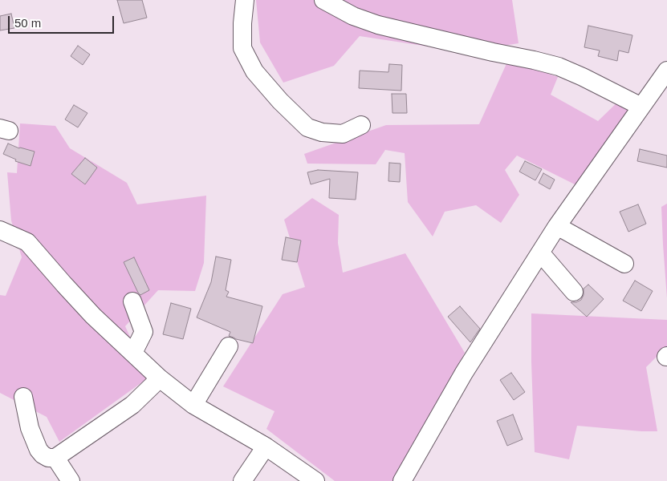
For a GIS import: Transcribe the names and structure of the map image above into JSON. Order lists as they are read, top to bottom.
{
  "scale_bar": "50 m"
}
